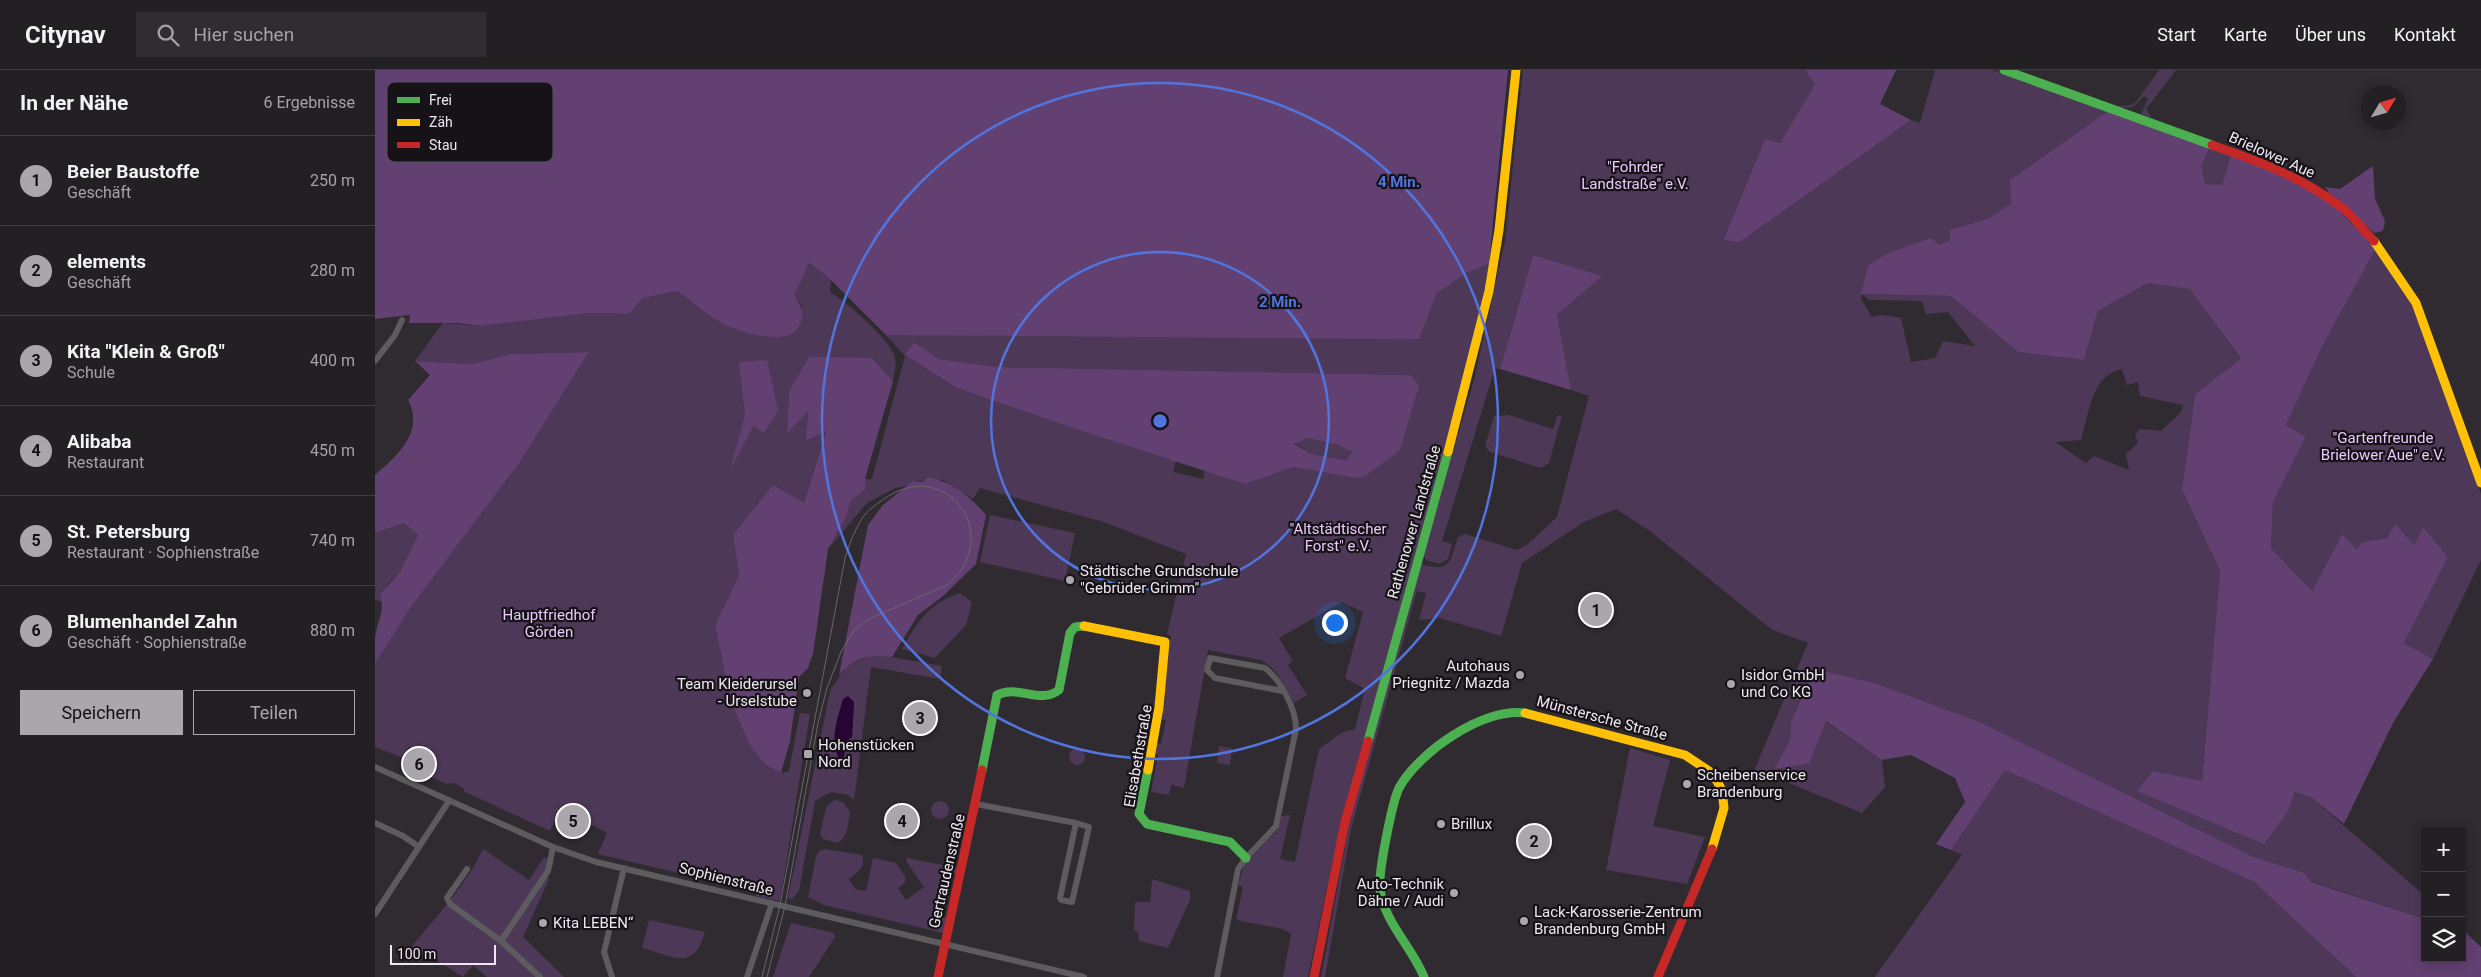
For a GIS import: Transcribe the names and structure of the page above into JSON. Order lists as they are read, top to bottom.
{
  "streets": {
    "street": [
      "Brielower Aue",
      "Rathenower Landstraße",
      "Münstersche Straße",
      "Elisabethstraße",
      "Gertraudenstraße",
      "Sophienstraße"
    ]
  },
  "crossings": [
    ["Elisabethstraße", "Gertraudenstraße"],
    ["Gertraudenstraße", "Sophienstraße"]
  ],
  "parks": [
    "\"Fohrder Landstraße\" e.V.",
    "\"Gartenfreunde Brielower Aue\" e.V.",
    "\"Altstädtischer Forst\" e.V.",
    "Hauptfriedhof Görden"
  ],
  "places": {
    "other": [
      "Städtische Grundschule \"Gebrüder Grimm\"",
      "Autohaus Priegnitz / Mazda",
      "Isidor GmbH und Co KG",
      "Team Kleiderursel - Urselstube",
      "Scheibenservice Brandenburg",
      "Brillux",
      "Auto-Technik Dähne / Audi",
      "Lack-Karosserie-Zentrum Brandenburg GmbH",
      "Kita LEBEN“"
    ],
    "transit": ["Hohenstücken Nord"]
  },
  "legend": ["Frei", "Zäh", "Stau"],
  "scale_bar": "100 m",
  "north": "top right",
  "page": {
    "header": "Citynav",
    "search": "Hier suchen",
    "nav": [
      "Start",
      "Karte",
      "Über uns",
      "Kontakt"
    ],
    "heading": ["In der Nähe", "6 Ergebnisse"],
    "list": [
      {
        "mark": "1",
        "name": "Beier Baustoffe",
        "note": "Geschäft",
        "value": "250 m"
      },
      {
        "mark": "2",
        "name": "elements",
        "note": "Geschäft",
        "value": "280 m"
      },
      {
        "mark": "3",
        "name": "Kita \"Klein & Groß\"",
        "note": "Schule",
        "value": "400 m"
      },
      {
        "mark": "4",
        "name": "Alibaba",
        "note": "Restaurant",
        "value": "450 m"
      },
      {
        "mark": "5",
        "name": "St. Petersburg",
        "note": "Restaurant · Sophienstraße",
        "value": "740 m"
      },
      {
        "mark": "6",
        "name": "Blumenhandel Zahn",
        "note": "Geschäft · Sophienstraße",
        "value": "880 m"
      }
    ],
    "pins": [
      "1",
      "3",
      "6",
      "4",
      "5",
      "2"
    ],
    "buttons": ["Speichern", "Teilen"],
    "map_buttons": ["+", "−"],
    "scale": "100 m"
  },
  "rings": ["4 Min.", "2 Min."]
}
